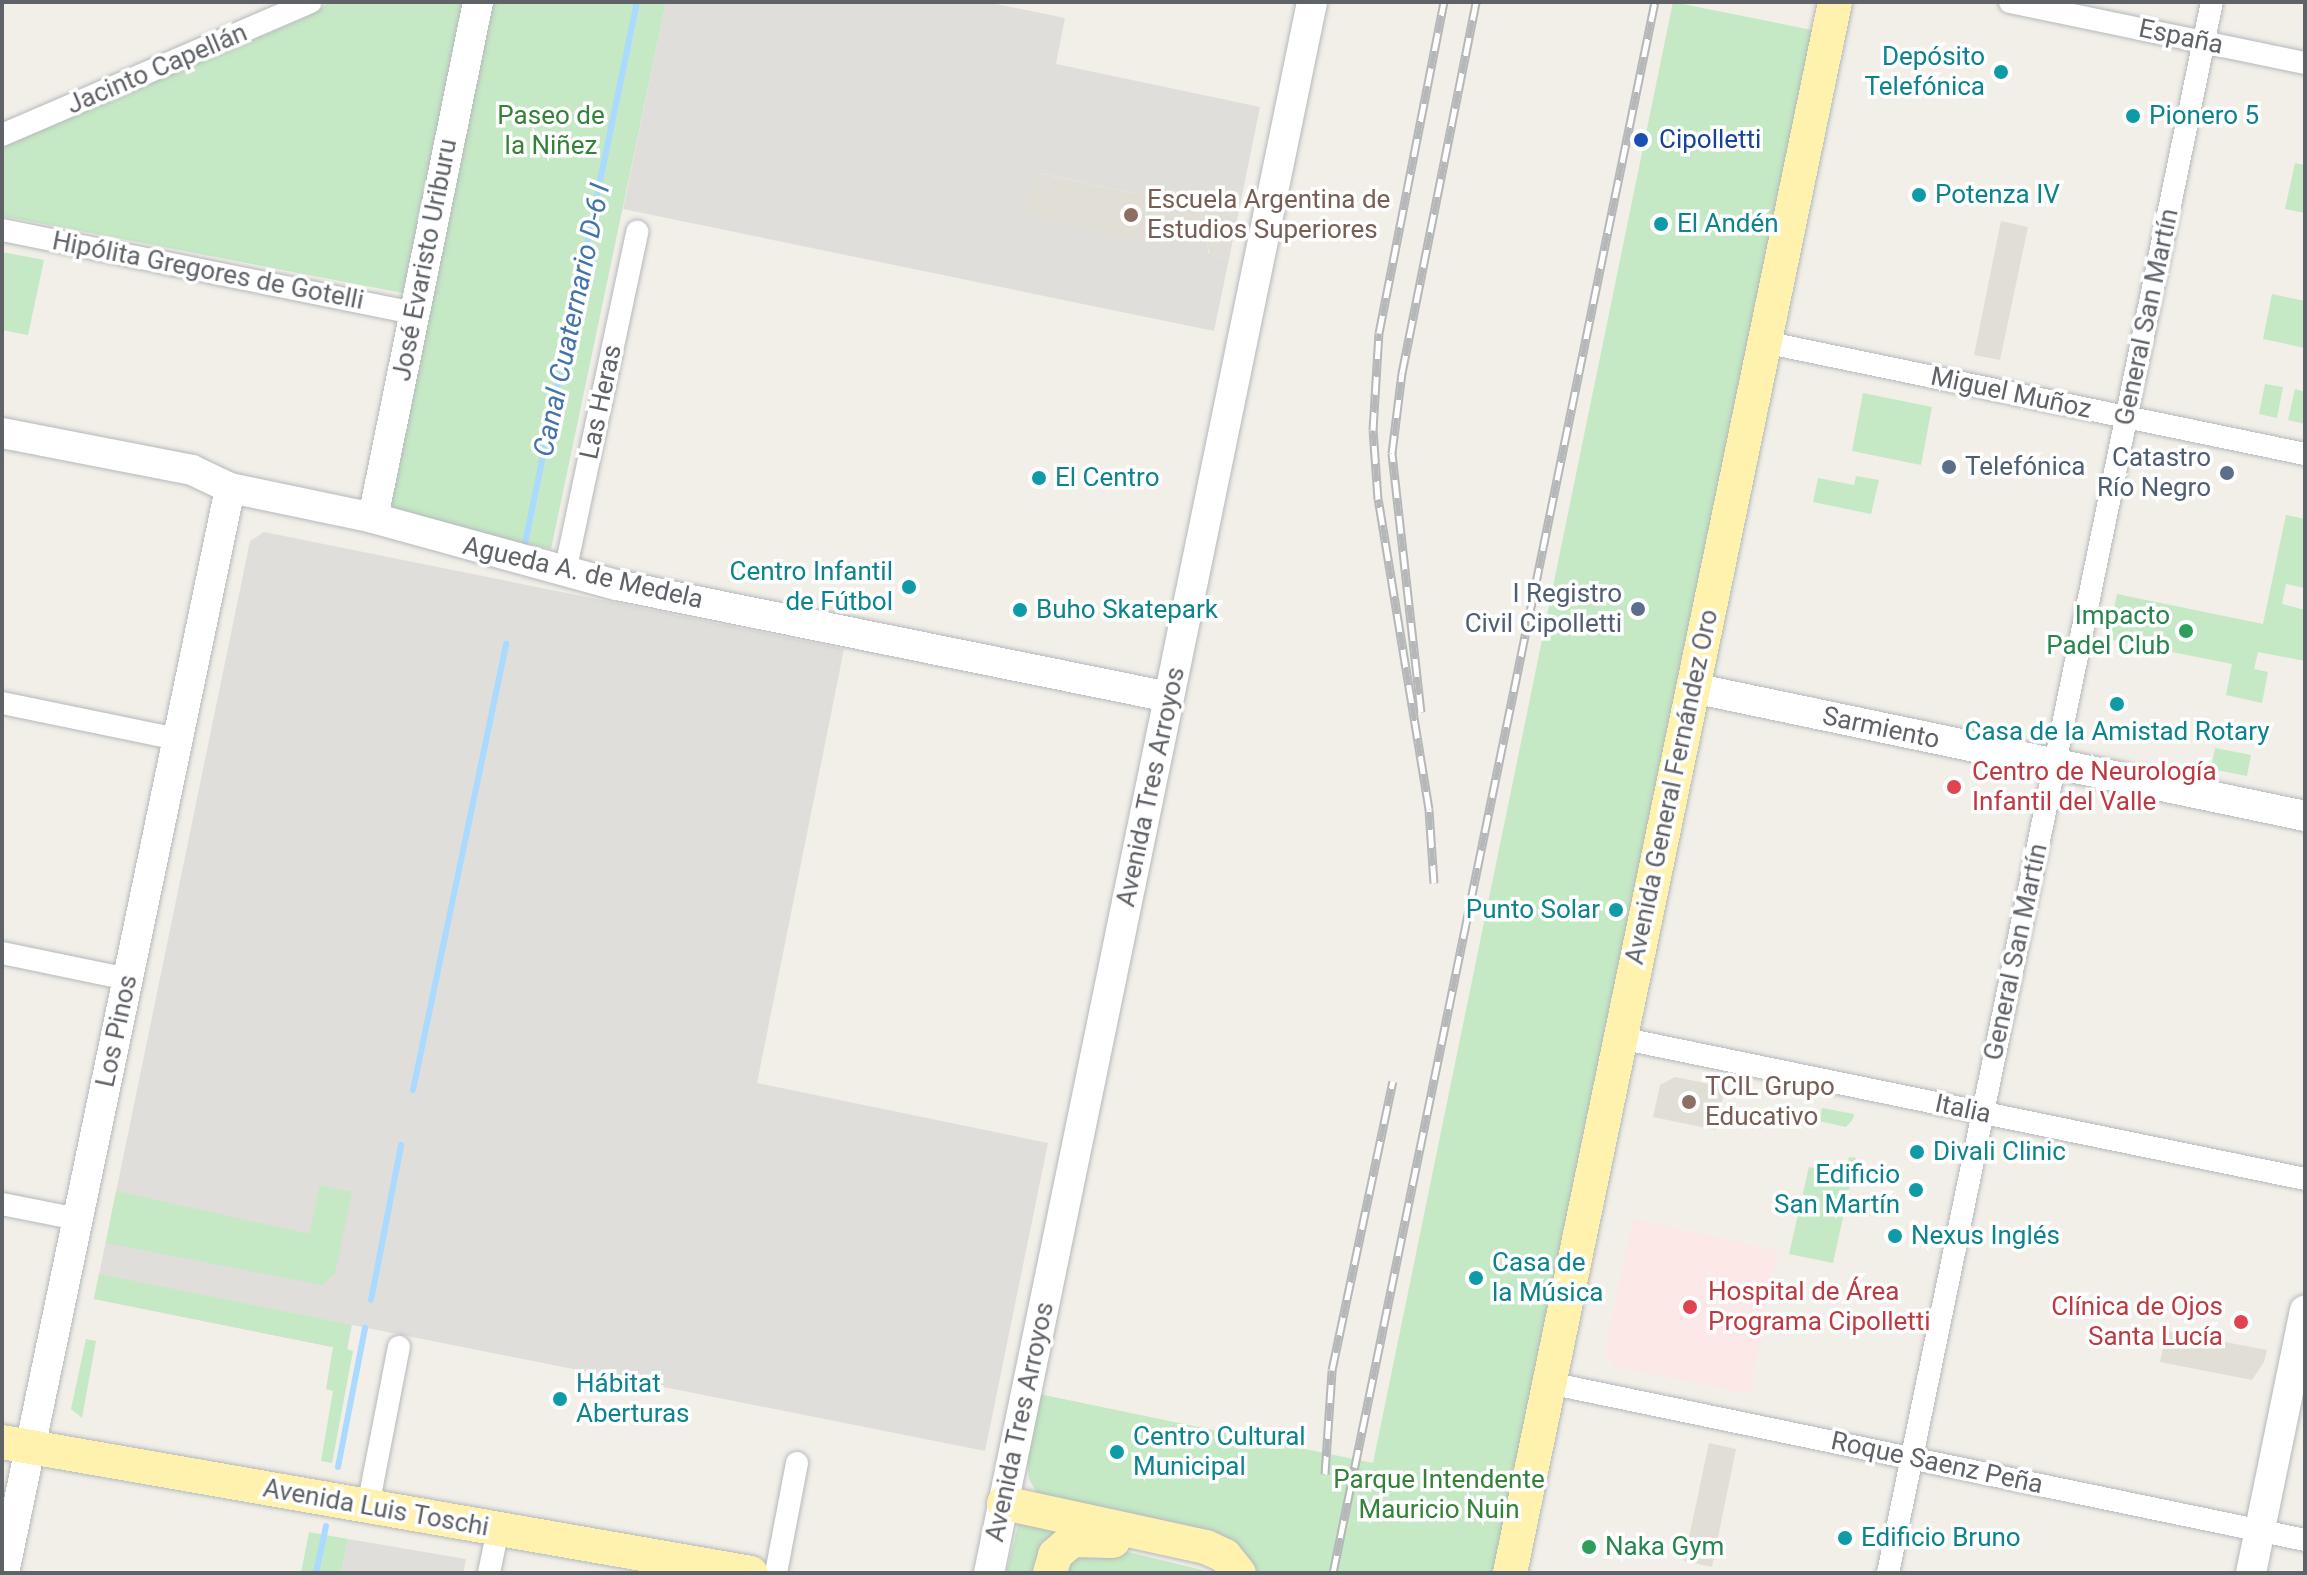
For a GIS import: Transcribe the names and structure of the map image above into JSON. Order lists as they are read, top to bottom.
{
  "streets": {
    "main road": ["Avenida General Fernández Oro", "Avenida Luis Toschi"],
    "street": [
      "España",
      "Jacinto Capellán",
      "José Evaristo Uriburu",
      "Hipólita Gregores de Gotelli",
      "General San Martín",
      "Miguel Muñoz",
      "Las Heras",
      "Agueda A. de Medela",
      "Sarmiento",
      "Avenida Tres Arroyos",
      "Los Pinos",
      "Italia",
      "Roque Saenz Peña"
    ]
  },
  "crossings": [
    ["España", "General San Martín"],
    ["José Evaristo Uriburu", "Hipólita Gregores de Gotelli"],
    ["José Evaristo Uriburu", "Agueda A. de Medela"],
    ["General San Martín", "Miguel Muñoz"],
    ["General San Martín", "Sarmiento"],
    ["General San Martín", "Italia"],
    ["General San Martín", "Roque Saenz Peña"],
    ["Miguel Muñoz", "Avenida General Fernández Oro"],
    ["Las Heras", "Agueda A. de Medela"],
    ["Agueda A. de Medela", "Avenida Tres Arroyos"],
    ["Agueda A. de Medela", "Los Pinos"],
    ["Sarmiento", "Avenida General Fernández Oro"],
    ["Avenida General Fernández Oro", "Italia"],
    ["Avenida General Fernández Oro", "Roque Saenz Peña"],
    ["Los Pinos", "Avenida Luis Toschi"]
  ],
  "water": ["Canal Cuaternario D-6 I"],
  "parks": ["Paseo de la Niñez", "Parque Intendente Mauricio Nuin"],
  "places": [
    "Depósito Telefónica",
    "Pionero 5",
    "Cipolletti",
    "Potenza IV",
    "Escuela Argentina de Estudios Superiores",
    "El Andén",
    "Telefónica",
    "Catastro Río Negro",
    "El Centro",
    "Centro Infantil de Fútbol",
    "I Registro Civil Cipolletti",
    "Buho Skatepark",
    "Impacto Padel Club",
    "Casa de la Amistad Rotary",
    "Centro de Neurología Infantil del Valle",
    "Punto Solar",
    "TCIL Grupo Educativo",
    "Divali Clinic",
    "Edificio San Martín",
    "Nexus Inglés",
    "Casa de la Música",
    "Hospital de Área Programa Cipolletti",
    "Clínica de Ojos Santa Lucía",
    "Hábitat Aberturas",
    "Centro Cultural Municipal",
    "Edificio Bruno",
    "Naka Gym"
  ]
}
